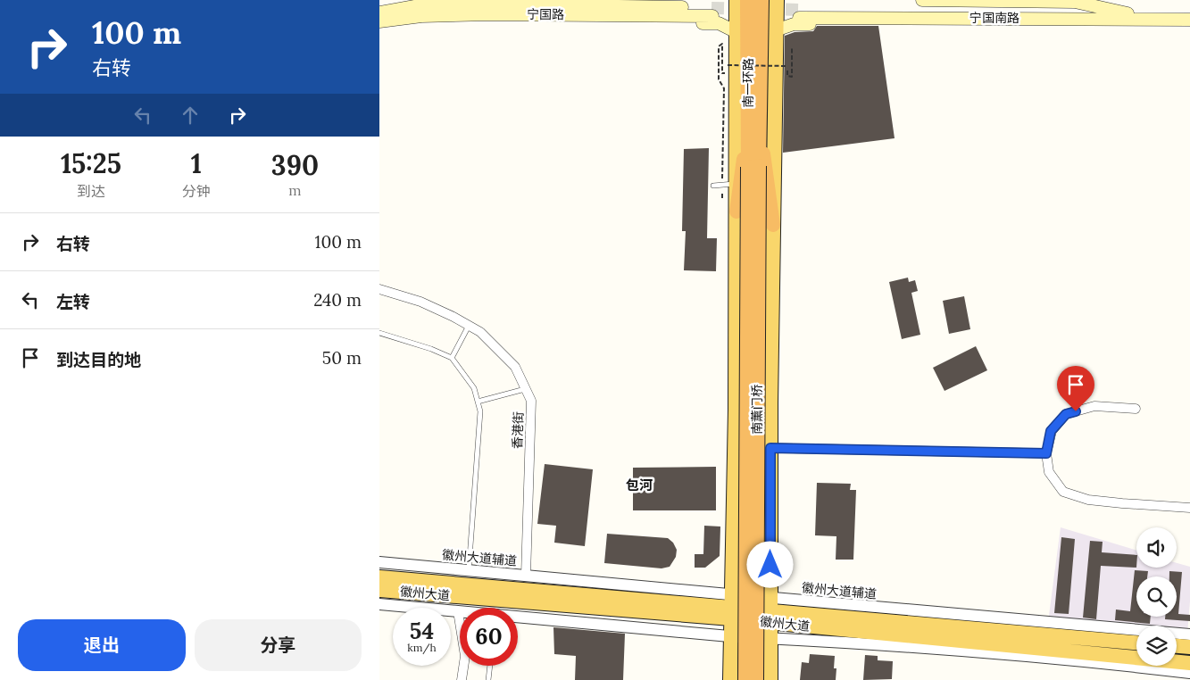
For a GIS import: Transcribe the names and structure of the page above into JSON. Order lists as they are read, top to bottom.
{
  "streets": {
    "highway": ["南一环路", "南薰门桥"],
    "main road": ["宁国路", "宁国南路", "徽州大道"],
    "street": ["香港街", "徽州大道辅道"]
  },
  "crossings": [
    ["南一环路", "南薰门桥"],
    ["香港街", "徽州大道辅道"],
    ["徽州大道辅道", "徽州大道"]
  ],
  "districts": ["包河"],
  "page": {
    "turn": ["100 m", "右转"],
    "eta": [
      "15:25",
      "到达",
      "1",
      "分钟",
      "390",
      "m"
    ],
    "list": [
      {
        "name": "右转",
        "value": "100 m"
      },
      {
        "name": "左转",
        "value": "240 m"
      },
      {
        "name": "到达目的地",
        "value": "50 m"
      }
    ],
    "speed": "54 km/h",
    "limit": "60",
    "buttons": ["退出", "分享"]
  }
}
